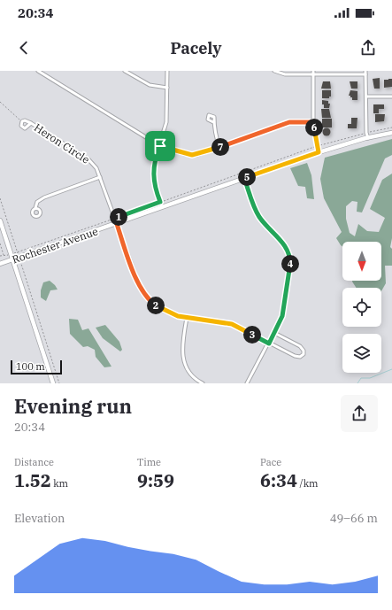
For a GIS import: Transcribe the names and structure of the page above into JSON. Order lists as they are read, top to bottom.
{
  "streets": {
    "main road": ["Rochester Avenue"],
    "street": ["Heron Circle"]
  },
  "crossings": [
    ["Heron Circle", "Rochester Avenue"]
  ],
  "scale_bar": "100 m",
  "north": "bottom",
  "page": {
    "status": "20:34",
    "header": "Pacely",
    "pins": [
      "6",
      "7",
      "5",
      "1",
      "4",
      "2",
      "3"
    ],
    "scale": "100 m",
    "heading": ["Evening run", "20:34"],
    "stats": [
      ["Distance", "1.52 km"],
      ["Time", "9:59"],
      ["Pace", "6:34 /km"]
    ],
    "chart": ["Elevation", "49–66 m"]
  }
}
